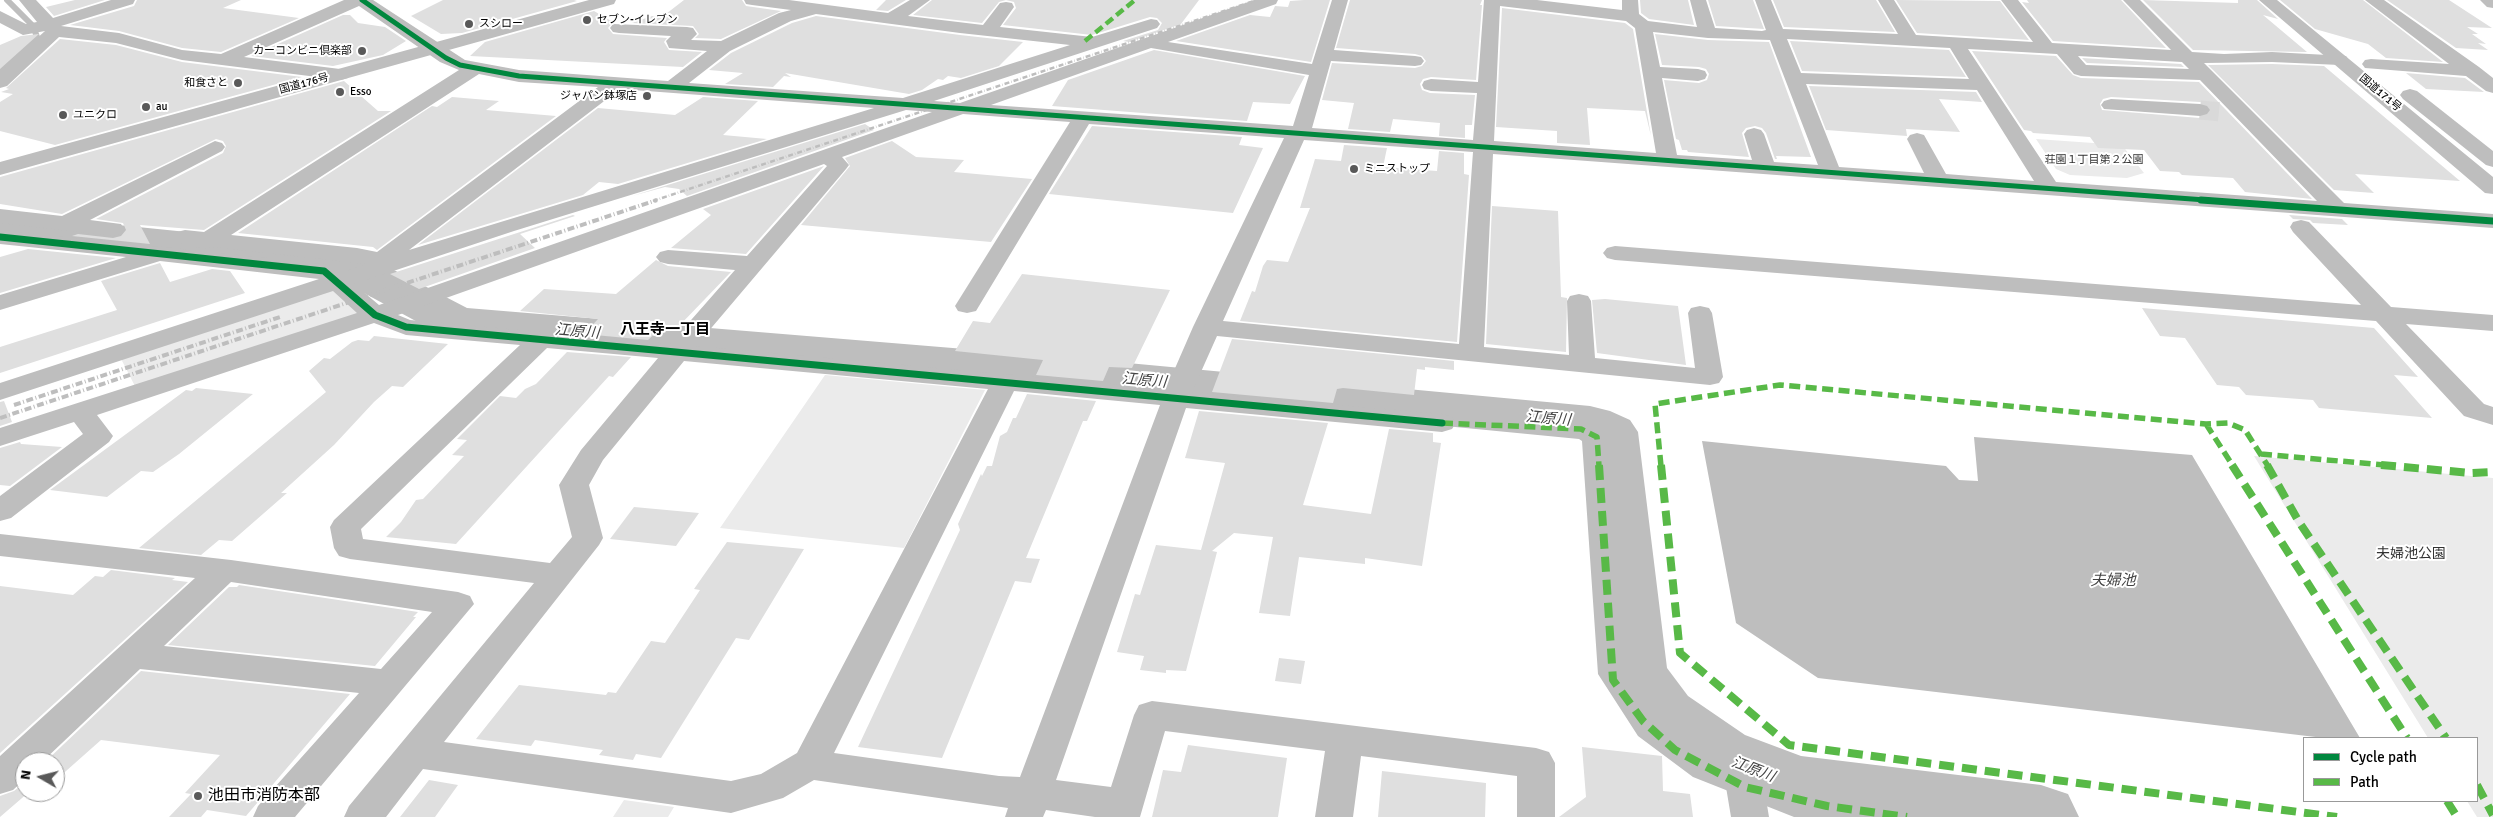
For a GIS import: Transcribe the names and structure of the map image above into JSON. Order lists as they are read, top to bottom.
{
  "streets": {
    "main road": ["国道176号", "国道171号"]
  },
  "districts": ["八王寺一丁目"],
  "water": ["江原川", "夫婦池"],
  "parks": ["荘園１丁目第２公園", "夫婦池公園"],
  "places": [
    "セブン-イレブン",
    "スシロー",
    "カーコンビニ倶楽部",
    "和食さと",
    "Esso",
    "ジャパン鉢塚店",
    "au",
    "ユニクロ",
    "ミニストップ",
    "池田市消防本部"
  ],
  "legend": ["Cycle path", "Path"],
  "north": "left"
}
